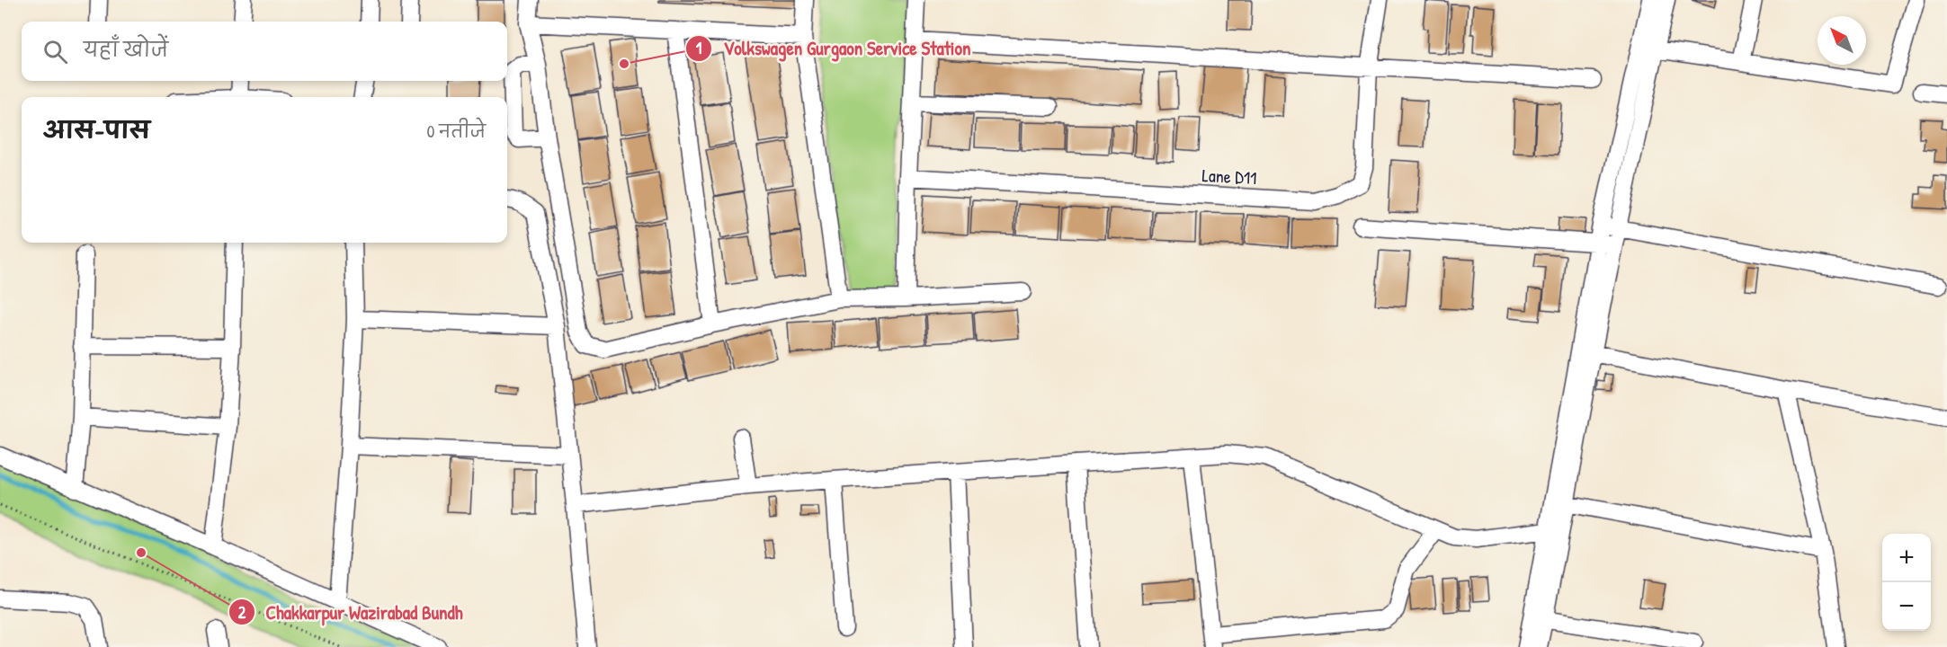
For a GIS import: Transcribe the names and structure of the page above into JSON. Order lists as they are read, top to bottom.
{
  "streets": {
    "street": ["Lane D11"]
  },
  "places": ["Volkswagen Gurgaon Service Station", "Chakkarpur Wazirabad Bundh"],
  "north": "top left",
  "page": {
    "search": "यहाँ खोजें",
    "heading": ["आस-पास", "0 नतीजे"],
    "map_buttons": ["+", "−"]
  }
}
